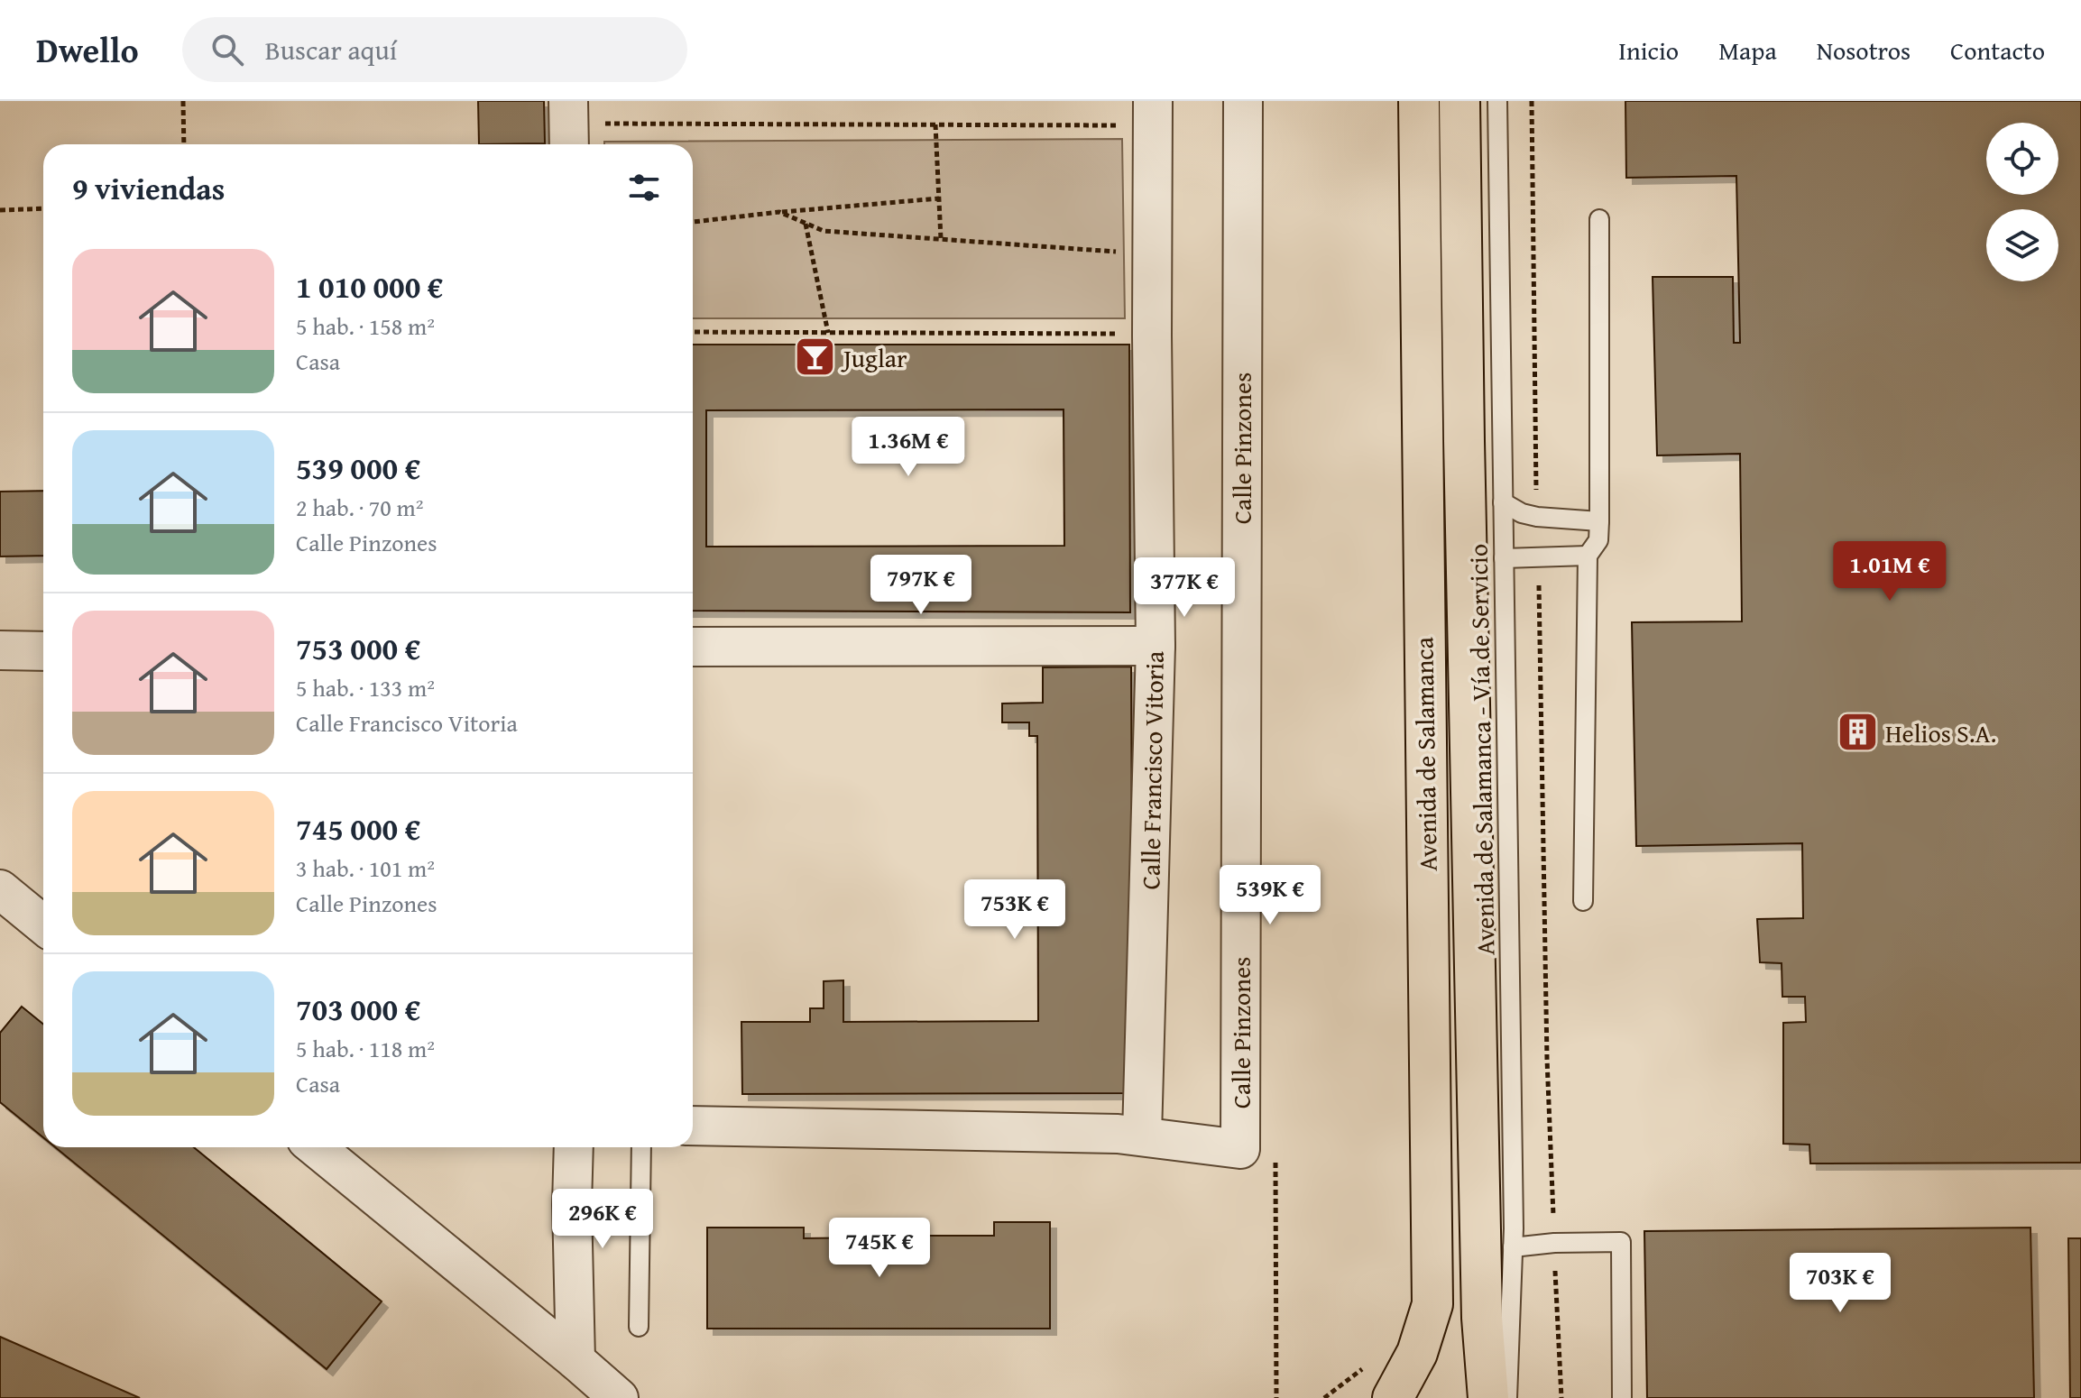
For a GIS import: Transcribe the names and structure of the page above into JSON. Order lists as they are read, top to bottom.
{
  "streets": {
    "highway": ["Avenida de Salamanca"],
    "street": ["Calle Pinzones", "Calle Francisco Vitoria"],
    "lane": ["Avenida de Salamanca - Vía de Servicio"]
  },
  "crossings": [
    ["Calle Pinzones", "Calle Francisco Vitoria"]
  ],
  "places": {
    "bar": ["Juglar"],
    "building": ["Helios S.A."]
  },
  "page": {
    "header": "Dwello",
    "search": "Buscar aquí",
    "nav": [
      "Inicio",
      "Mapa",
      "Nosotros",
      "Contacto"
    ],
    "heading": "9 viviendas",
    "list": [
      {
        "name": "1 010 000 €",
        "note": "5 hab. · 158 m² · Casa"
      },
      {
        "name": "539 000 €",
        "note": "2 hab. · 70 m² · Calle Pinzones"
      },
      {
        "name": "753 000 €",
        "note": "5 hab. · 133 m² · Calle Francisco Vitoria"
      },
      {
        "name": "745 000 €",
        "note": "3 hab. · 101 m² · Calle Pinzones"
      },
      {
        "name": "703 000 €",
        "note": "5 hab. · 118 m² · Casa"
      }
    ],
    "price": [
      "1.36M €",
      "1.01M €",
      "797K €",
      "377K €",
      "539K €",
      "753K €",
      "296K €",
      "745K €",
      "703K €"
    ]
  }
}
